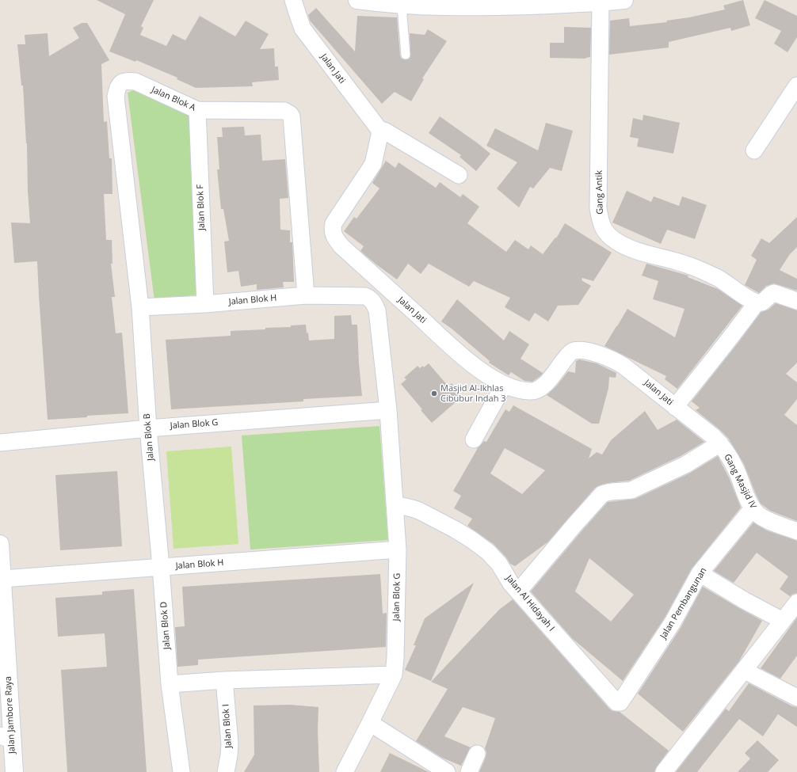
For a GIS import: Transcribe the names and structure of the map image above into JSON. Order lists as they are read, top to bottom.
{
  "streets": {
    "street": [
      "Jalan Jati",
      "Jalan Blok A",
      "Gang Antik",
      "Jalan Blok F",
      "Jalan Blok H",
      "Jalan Blok G",
      "Jalan Blok B",
      "Gang Masjid IV",
      "Jalan Al Hidayah I",
      "Jalan Pembangunan",
      "Jalan Blok D",
      "Jalan Jambore Raya",
      "Jalan Blok I"
    ]
  },
  "crossings": [
    ["Jalan Jati", "Gang Masjid IV"],
    ["Jalan Blok A", "Jalan Blok F"],
    ["Jalan Blok A", "Jalan Blok H"],
    ["Jalan Blok A", "Jalan Blok B"],
    ["Jalan Blok F", "Jalan Blok H"],
    ["Jalan Blok H", "Jalan Blok G"],
    ["Jalan Blok H", "Jalan Blok B"],
    ["Jalan Blok H", "Jalan Blok D"],
    ["Jalan Blok H", "Jalan Jambore Raya"],
    ["Jalan Blok G", "Jalan Blok B"],
    ["Jalan Blok G", "Jalan Al Hidayah I"],
    ["Jalan Blok B", "Jalan Blok D"],
    ["Gang Masjid IV", "Jalan Pembangunan"],
    ["Jalan Al Hidayah I", "Jalan Pembangunan"]
  ],
  "places": ["Masjid Al-Ikhlas Cibubur Indah 3"]
}
